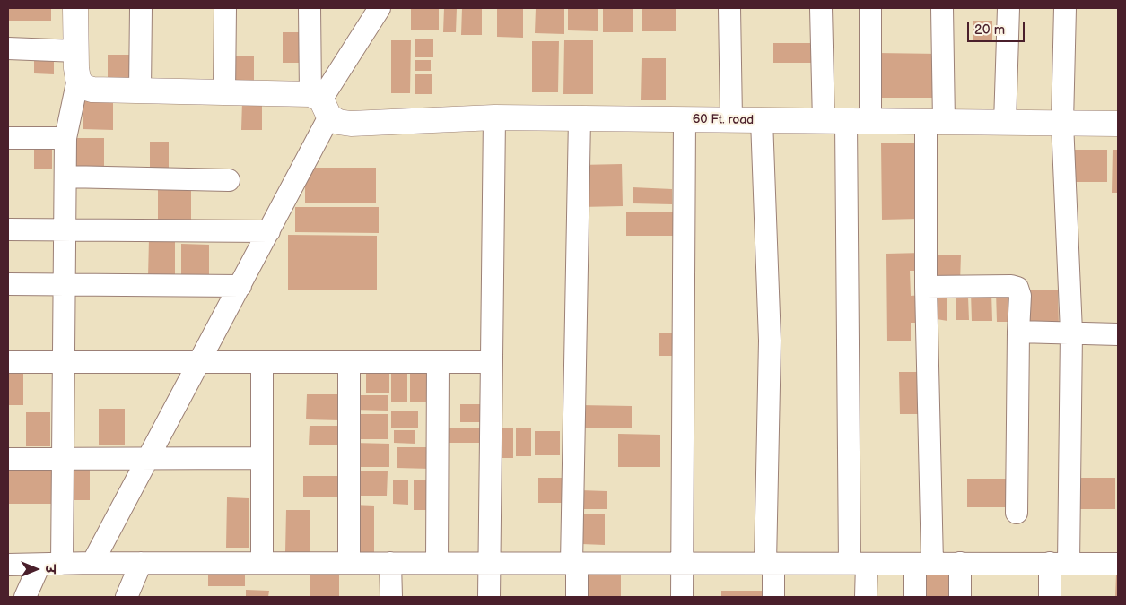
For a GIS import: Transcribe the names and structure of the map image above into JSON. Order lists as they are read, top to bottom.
{
  "streets": {
    "street": ["60 Ft. road"]
  },
  "scale_bar": "20 m",
  "north": "right"
}
